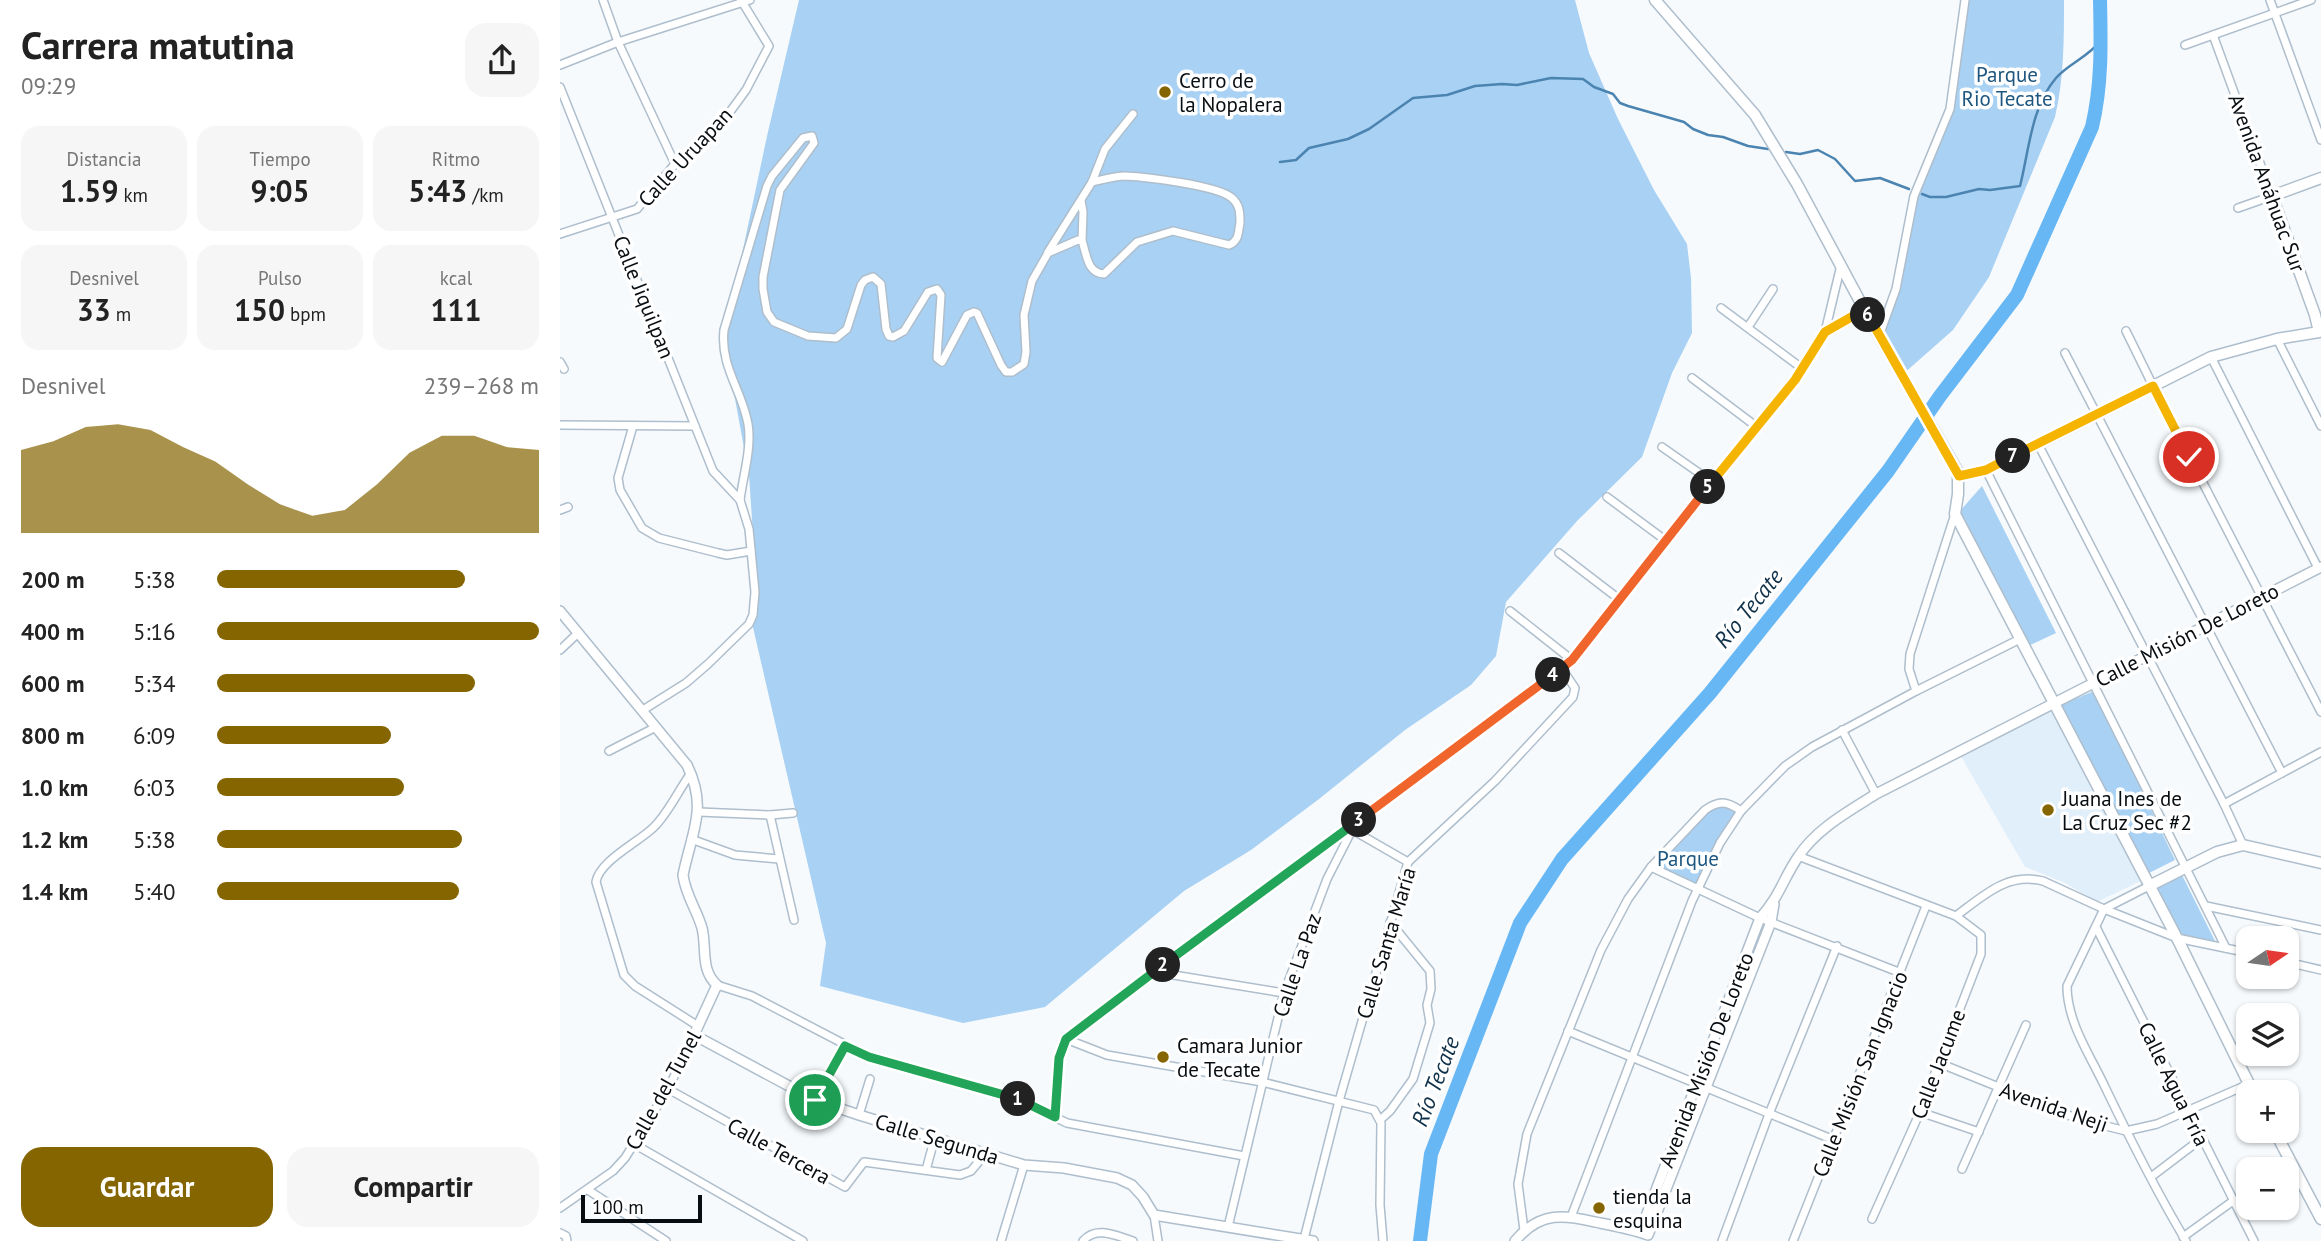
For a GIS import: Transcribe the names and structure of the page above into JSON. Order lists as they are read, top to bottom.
{
  "streets": {
    "main road": ["Avenida Anáhuac Sur"],
    "street": [
      "Calle Uruapan",
      "Calle Jiquilpan",
      "Calle Misión De Loreto",
      "Calle Santa María",
      "Calle La Paz",
      "Avenida Misión De Loreto",
      "Calle Jacume",
      "Calle Misión San Ignacio",
      "Calle Agua Fría",
      "Calle del Tunel",
      "Avenida Neji",
      "Calle Segunda",
      "Calle Tercera"
    ]
  },
  "crossings": [
    ["Calle Uruapan", "Calle Jiquilpan"],
    ["Calle Jacume", "Avenida Neji"],
    ["Calle Agua Fría", "Avenida Neji"],
    ["Calle del Tunel", "Calle Segunda"],
    ["Calle del Tunel", "Calle Tercera"],
    ["Calle Segunda", "Calle Tercera"]
  ],
  "water": ["Río Tecate"],
  "parks": ["Parque Rio Tecate", "Parque"],
  "places": [
    "Cerro de la Nopalera",
    "Juana Ines de La Cruz Sec #2",
    "Camara Junior de Tecate",
    "tienda la esquina"
  ],
  "scale_bar": "100 m",
  "north": "right",
  "page": {
    "heading": ["Carrera matutina", "09:29"],
    "stats": [
      ["Distancia", "1.59 km"],
      ["Tiempo", "9:05"],
      ["Ritmo", "5:43 /km"],
      ["Desnivel", "33 m"],
      ["Pulso", "150 bpm"],
      ["kcal", "111"]
    ],
    "pins": [
      "6",
      "7",
      "5",
      "4",
      "3",
      "2",
      "1"
    ],
    "chart": ["Desnivel", "239–268 m"],
    "list": [
      {
        "name": "200 m",
        "note": "5:38"
      },
      {
        "name": "400 m",
        "note": "5:16"
      },
      {
        "name": "600 m",
        "note": "5:34"
      },
      {
        "name": "800 m",
        "note": "6:09"
      },
      {
        "name": "1.0 km",
        "note": "6:03"
      },
      {
        "name": "1.2 km",
        "note": "5:38"
      },
      {
        "name": "1.4 km",
        "note": "5:40"
      }
    ],
    "map_buttons": ["+", "−"],
    "buttons": ["Guardar", "Compartir"],
    "scale": "100 m"
  }
}
